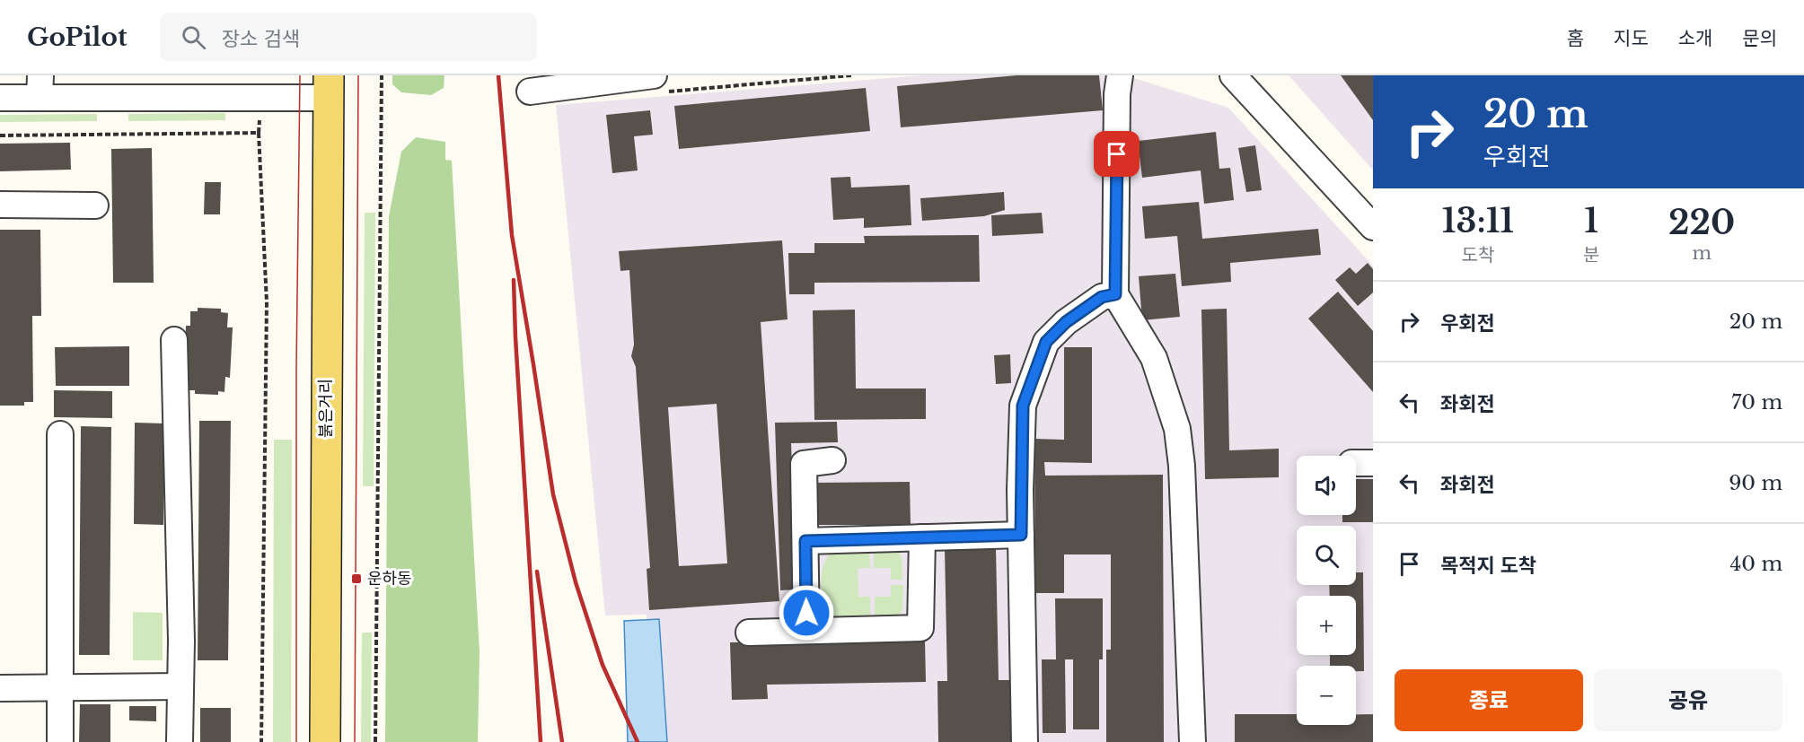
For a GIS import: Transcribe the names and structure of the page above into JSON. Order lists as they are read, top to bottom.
{
  "streets": {
    "main road": ["붉은거리"]
  },
  "places": {
    "transit": ["운하동"]
  },
  "page": {
    "header": "GoPilot",
    "search": "장소 검색",
    "nav": [
      "홈",
      "지도",
      "소개",
      "문의"
    ],
    "turn": ["20 m", "우회전"],
    "eta": [
      "13:11",
      "도착",
      "1",
      "분",
      "220",
      "m"
    ],
    "list": [
      {
        "name": "우회전",
        "value": "20 m"
      },
      {
        "name": "좌회전",
        "value": "70 m"
      },
      {
        "name": "좌회전",
        "value": "90 m"
      },
      {
        "name": "목적지 도착",
        "value": "40 m"
      }
    ],
    "map_buttons": ["+", "−"],
    "buttons": ["종료", "공유"]
  }
}
